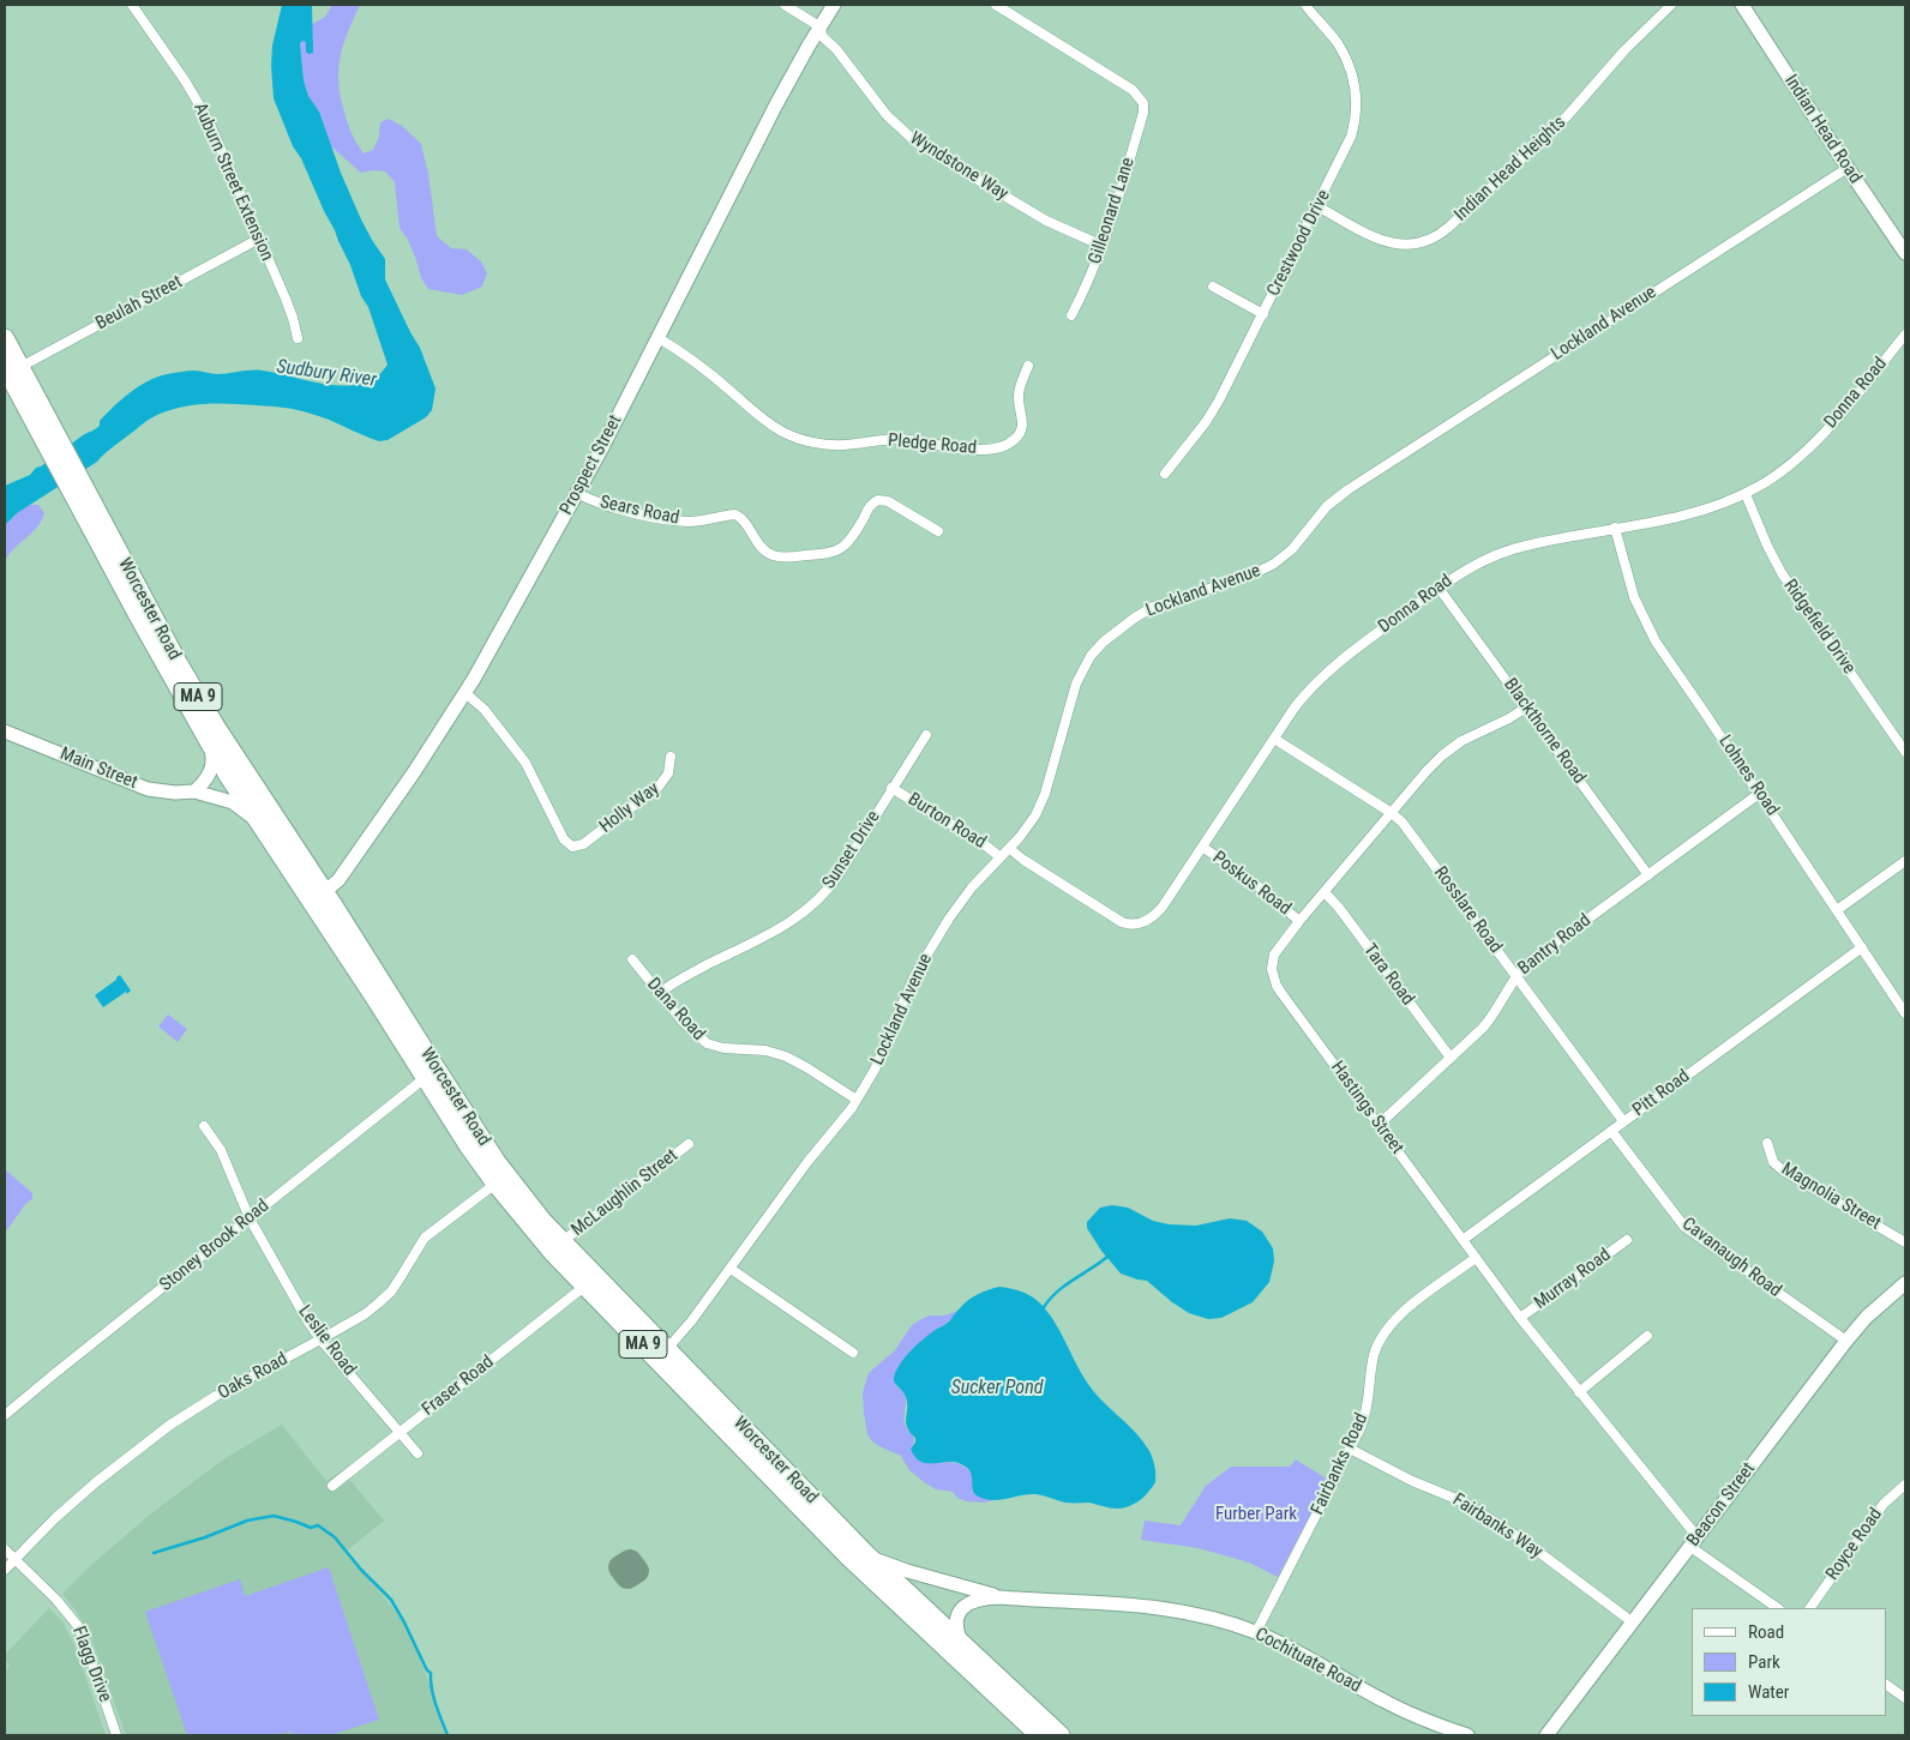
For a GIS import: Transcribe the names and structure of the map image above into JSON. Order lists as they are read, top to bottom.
{
  "streets": {
    "highway": ["Worcester Road", "MA 9"],
    "street": [
      "Indian Head Road",
      "Wyndstone Way",
      "Indian Head Heights",
      "Auburn Street Extension",
      "Gilleonard Lane",
      "Crestwood Drive",
      "Beulah Street",
      "Lockland Avenue",
      "Donna Road",
      "Pledge Road",
      "Prospect Street",
      "Sears Road",
      "Ridgefield Drive",
      "Blackthorne Road",
      "Main Street",
      "Lohnes Road",
      "Holly Way",
      "Burton Road",
      "Sunset Drive",
      "Poskus Road",
      "Rosslare Road",
      "Bantry Road",
      "Tara Road",
      "Dana Road",
      "Pitt Road",
      "Hastings Street",
      "McLaughlin Street",
      "Magnolia Street",
      "Stoney Brook Road",
      "Cavanaugh Road",
      "Murray Road",
      "Leslie Road",
      "Oaks Road",
      "Fraser Road",
      "Fairbanks Road",
      "Beacon Street",
      "Fairbanks Way",
      "Royce Road",
      "Cochituate Road",
      "Flagg Drive"
    ]
  },
  "crossings": [
    ["Indian Head Road", "Lockland Avenue"],
    ["Wyndstone Way", "Gilleonard Lane"],
    ["Wyndstone Way", "Prospect Street"],
    ["Indian Head Heights", "Crestwood Drive"],
    ["Auburn Street Extension", "Beulah Street"],
    ["Beulah Street", "Worcester Road"],
    ["Lockland Avenue", "Donna Road"],
    ["Lockland Avenue", "Worcester Road"],
    ["Lockland Avenue", "Burton Road"],
    ["Lockland Avenue", "Dana Road"],
    ["Donna Road", "Ridgefield Drive"],
    ["Donna Road", "Blackthorne Road"],
    ["Donna Road", "Lohnes Road"],
    ["Donna Road", "Poskus Road"],
    ["Donna Road", "Rosslare Road"],
    ["Pledge Road", "Prospect Street"],
    ["Prospect Street", "Sears Road"],
    ["Prospect Street", "Worcester Road"],
    ["Prospect Street", "Holly Way"],
    ["Worcester Road", "Main Street"],
    ["Worcester Road", "McLaughlin Street"],
    ["Worcester Road", "Stoney Brook Road"],
    ["Worcester Road", "Oaks Road"],
    ["Worcester Road", "Fraser Road"],
    ["Worcester Road", "Cochituate Road"],
    ["Blackthorne Road", "Bantry Road"],
    ["Blackthorne Road", "Hastings Street"],
    ["Lohnes Road", "Bantry Road"],
    ["Lohnes Road", "Pitt Road"],
    ["Burton Road", "Sunset Drive"],
    ["Sunset Drive", "Dana Road"],
    ["Poskus Road", "Hastings Street"],
    ["Rosslare Road", "Bantry Road"],
    ["Rosslare Road", "Pitt Road"],
    ["Rosslare Road", "Hastings Street"],
    ["Bantry Road", "Tara Road"],
    ["Bantry Road", "Hastings Street"],
    ["Tara Road", "Hastings Street"],
    ["Pitt Road", "Hastings Street"],
    ["Pitt Road", "Cavanaugh Road"],
    ["Hastings Street", "Murray Road"],
    ["Hastings Street", "Fairbanks Road"],
    ["Hastings Street", "Beacon Street"],
    ["Stoney Brook Road", "Leslie Road"],
    ["Cavanaugh Road", "Beacon Street"],
    ["Leslie Road", "Oaks Road"],
    ["Leslie Road", "Fraser Road"],
    ["Oaks Road", "Flagg Drive"],
    ["Fairbanks Road", "Fairbanks Way"],
    ["Fairbanks Road", "Cochituate Road"],
    ["Beacon Street", "Fairbanks Way"]
  ],
  "water": ["Sudbury River", "Sucker Pond"],
  "parks": ["Furber Park"],
  "legend": ["Road", "Park", "Water"]
}
